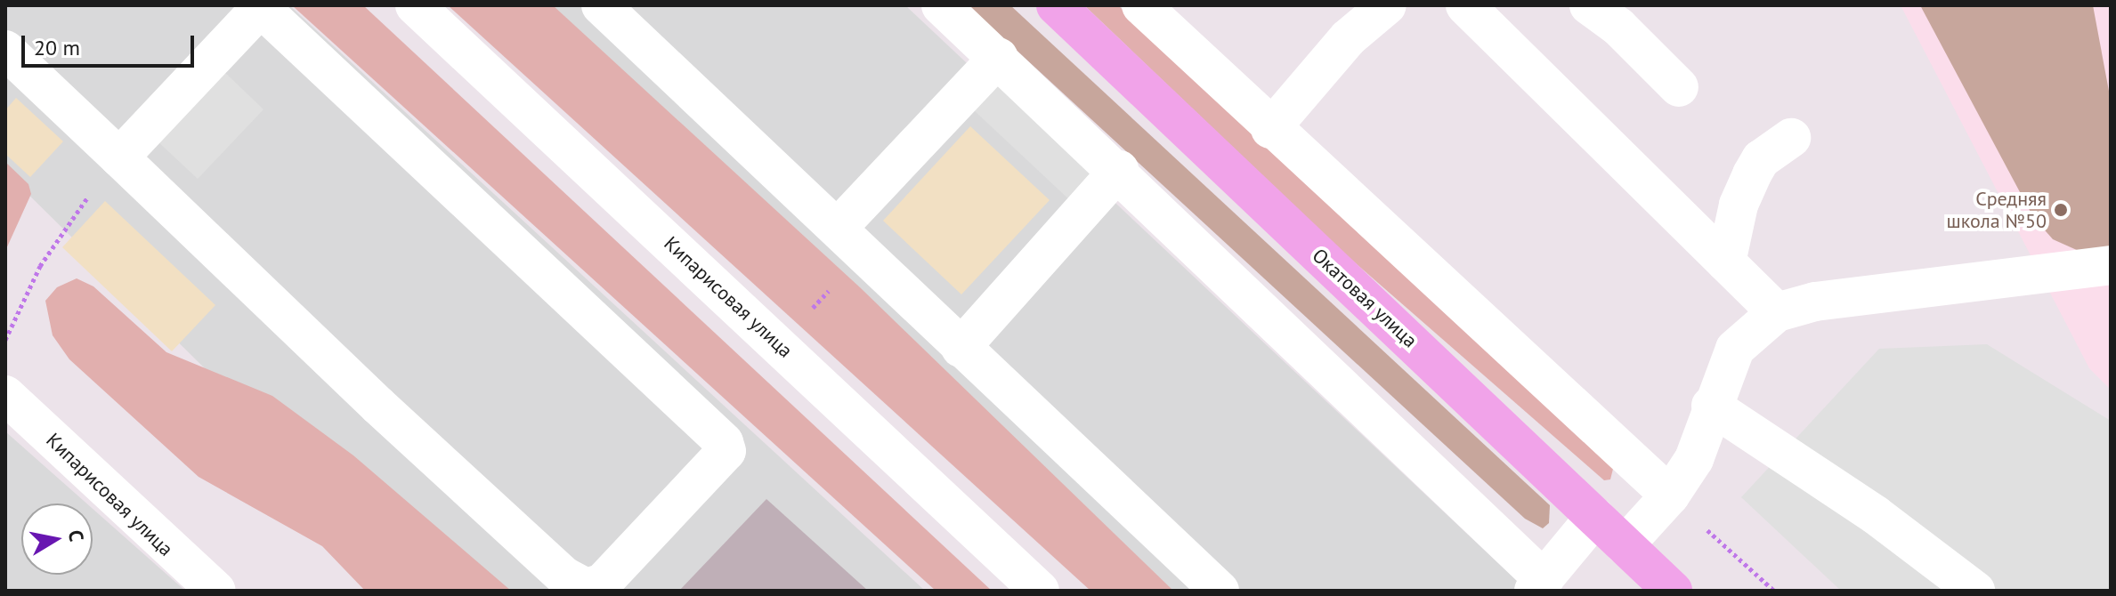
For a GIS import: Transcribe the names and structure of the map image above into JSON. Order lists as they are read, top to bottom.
{
  "streets": {
    "main road": ["Окатовая улица"],
    "street": ["Кипарисовая улица"]
  },
  "places": ["Средняя школа №50"],
  "scale_bar": "20 m",
  "north": "right"
}
